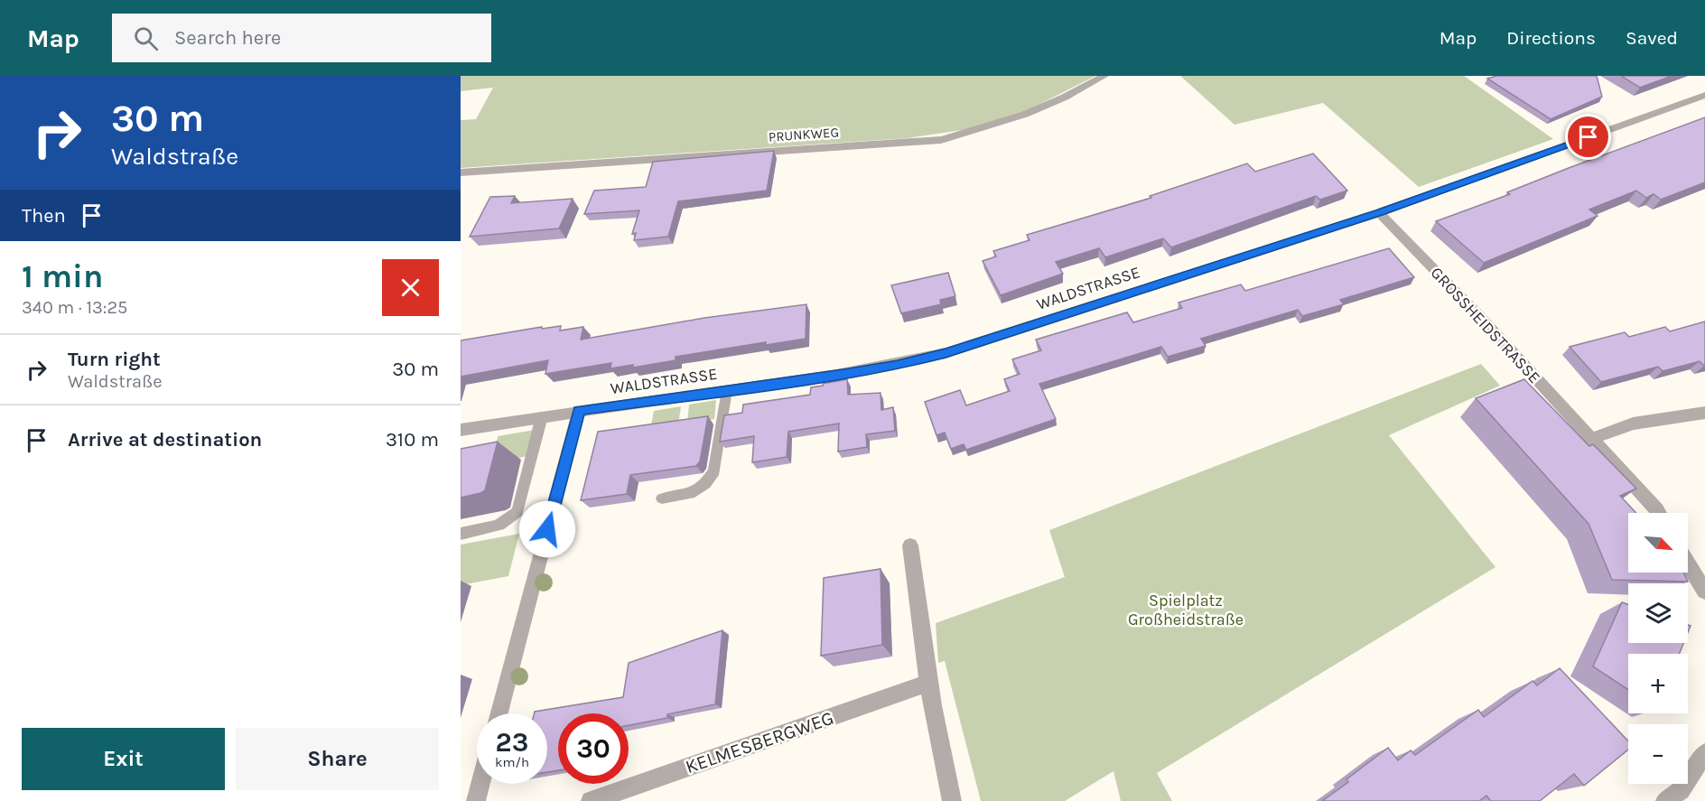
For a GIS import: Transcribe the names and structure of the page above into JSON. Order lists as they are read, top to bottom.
{
  "streets": {
    "street": [
      "PRUNKWEG",
      "WALDSTRASSE",
      "GROSSHEIDSTRASSE",
      "KELMESBERGWEG"
    ]
  },
  "crossings": [
    ["WALDSTRASSE", "GROSSHEIDSTRASSE"]
  ],
  "parks": ["Spielplatz Großheidstraße"],
  "north": "bottom right",
  "page": {
    "header": "Map",
    "search": "Search here",
    "nav": ["Map", "Directions", "Saved"],
    "turn": ["30 m", "Waldstraße"],
    "then": "Then",
    "heading": ["1 min", "340 m · 13:25"],
    "list": [
      {
        "name": "Turn right",
        "note": "Waldstraße",
        "value": "30 m"
      },
      {
        "name": "Arrive at destination",
        "value": "310 m"
      }
    ],
    "map_buttons": ["+", "−"],
    "speed": "23 km/h",
    "limit": "30",
    "buttons": ["Exit", "Share"]
  }
}
